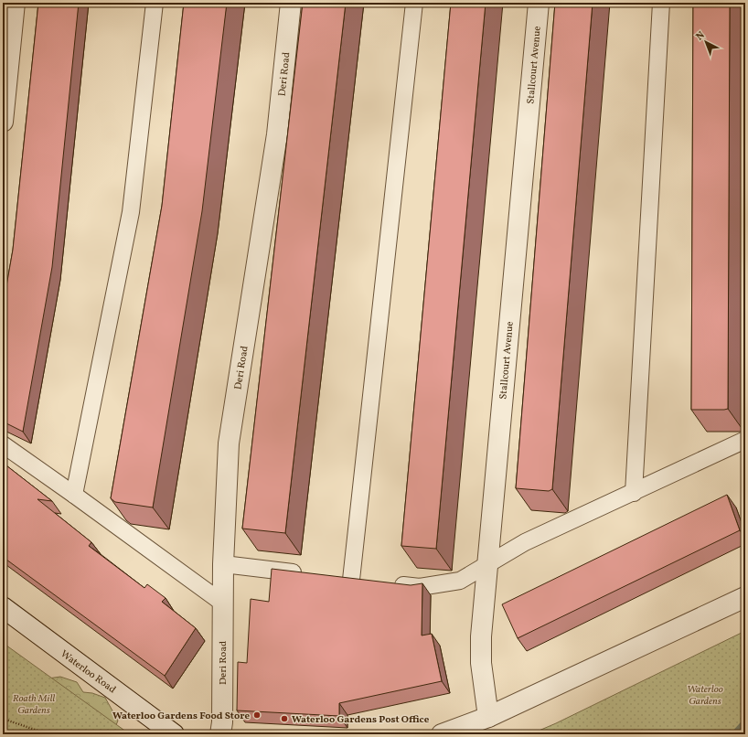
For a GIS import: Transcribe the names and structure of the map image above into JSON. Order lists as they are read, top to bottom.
{
  "streets": {
    "street": ["Stallcourt Avenue", "Deri Road", "Waterloo Road"]
  },
  "parks": ["Waterloo Gardens", "Roath Mill Gardens"],
  "places": ["Waterloo Gardens Food Store", "Waterloo Gardens Post Office"],
  "north": "top left"
}
